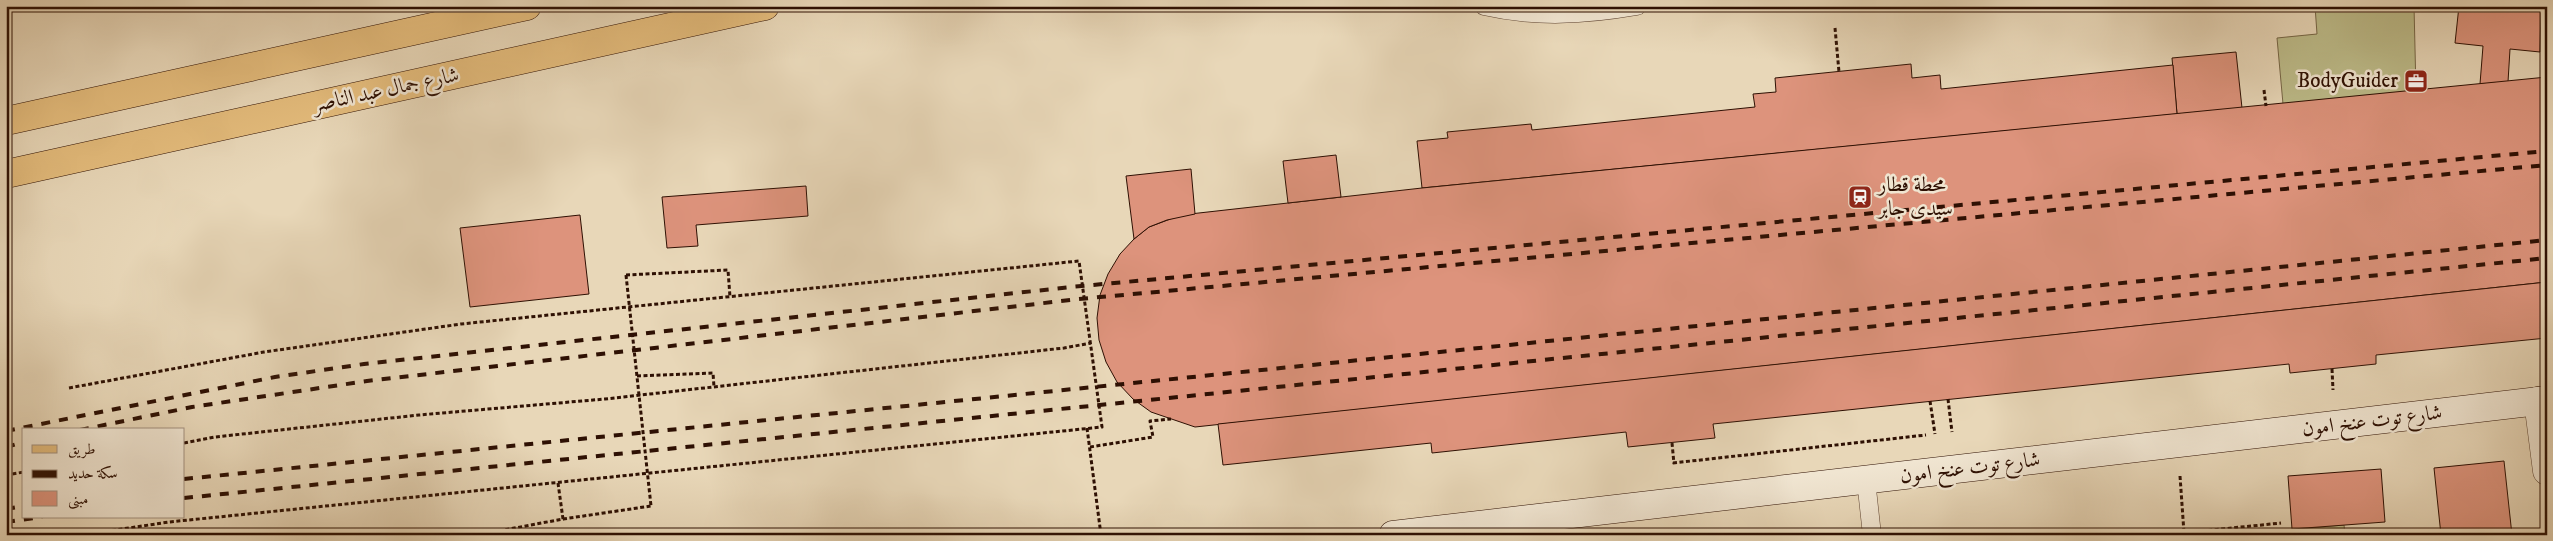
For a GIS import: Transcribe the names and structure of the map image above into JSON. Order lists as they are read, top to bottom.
{
  "streets": {
    "main road": ["شارع جمال عبد الناصر", "شارع توت عنخ امون"]
  },
  "places": {
    "office": ["BodyGuider"],
    "station": ["محطة قطار سيدى جابر"]
  },
  "legend": ["طريق", "سكة حديد", "مبنى"]
}
